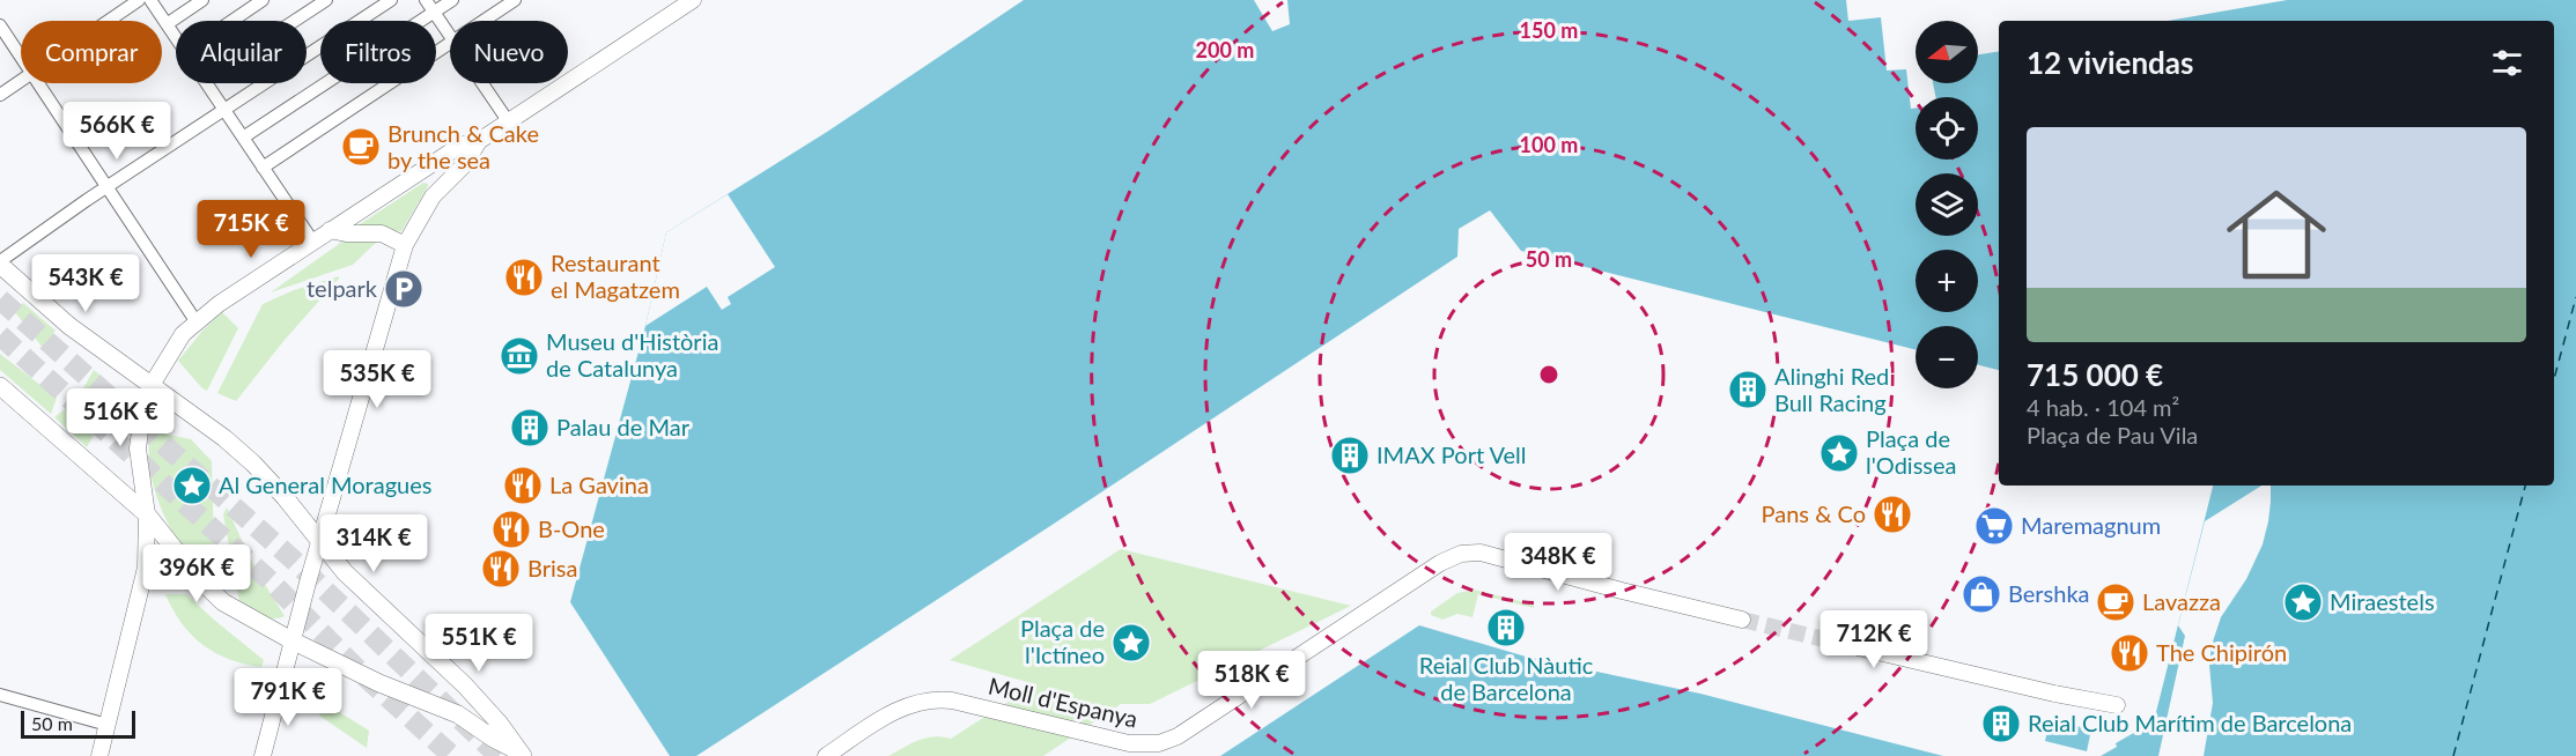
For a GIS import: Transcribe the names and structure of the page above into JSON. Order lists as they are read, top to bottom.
{
  "streets": {
    "street": ["Moll d'Espanya"]
  },
  "places": {
    "cafe": ["Brunch & Cake by the sea", "Lavazza"],
    "restaurant": [
      "Restaurant el Magatzem",
      "La Gavina",
      "Pans & Co",
      "B-One",
      "Brisa",
      "The Chipirón"
    ],
    "parking": ["telpark"],
    "museum": ["Museu d'Història de Catalunya"],
    "building": [
      "Alinghi Red Bull Racing",
      "Palau de Mar",
      "IMAX Port Vell",
      "Reial Club Nàutic de Barcelona",
      "Reial Club Marítim de Barcelona"
    ],
    "place": [
      "Plaça de l'Odissea",
      "Al General Moragues",
      "Miraestels",
      "Plaça de l'Ictíneo"
    ],
    "supermarket": ["Maremagnum"],
    "shop": ["Bershka"]
  },
  "scale_bar": "50 m",
  "north": "left",
  "page": {
    "map_buttons": ["+", "−"],
    "chip": [
      "Comprar",
      "Alquilar",
      "Filtros",
      "Nuevo"
    ],
    "heading": "12 viviendas",
    "price": [
      "566K €",
      "715K €",
      "543K €",
      "535K €",
      "516K €",
      "314K €",
      "348K €",
      "396K €",
      "712K €",
      "551K €",
      "518K €",
      "791K €"
    ],
    "list": [
      {
        "name": "715 000 €",
        "note": "4 hab. · 104 m² · Plaça de Pau Vila"
      }
    ],
    "scale": "50 m"
  },
  "rings": [
    "150 m",
    "200 m",
    "100 m",
    "50 m"
  ]
}
